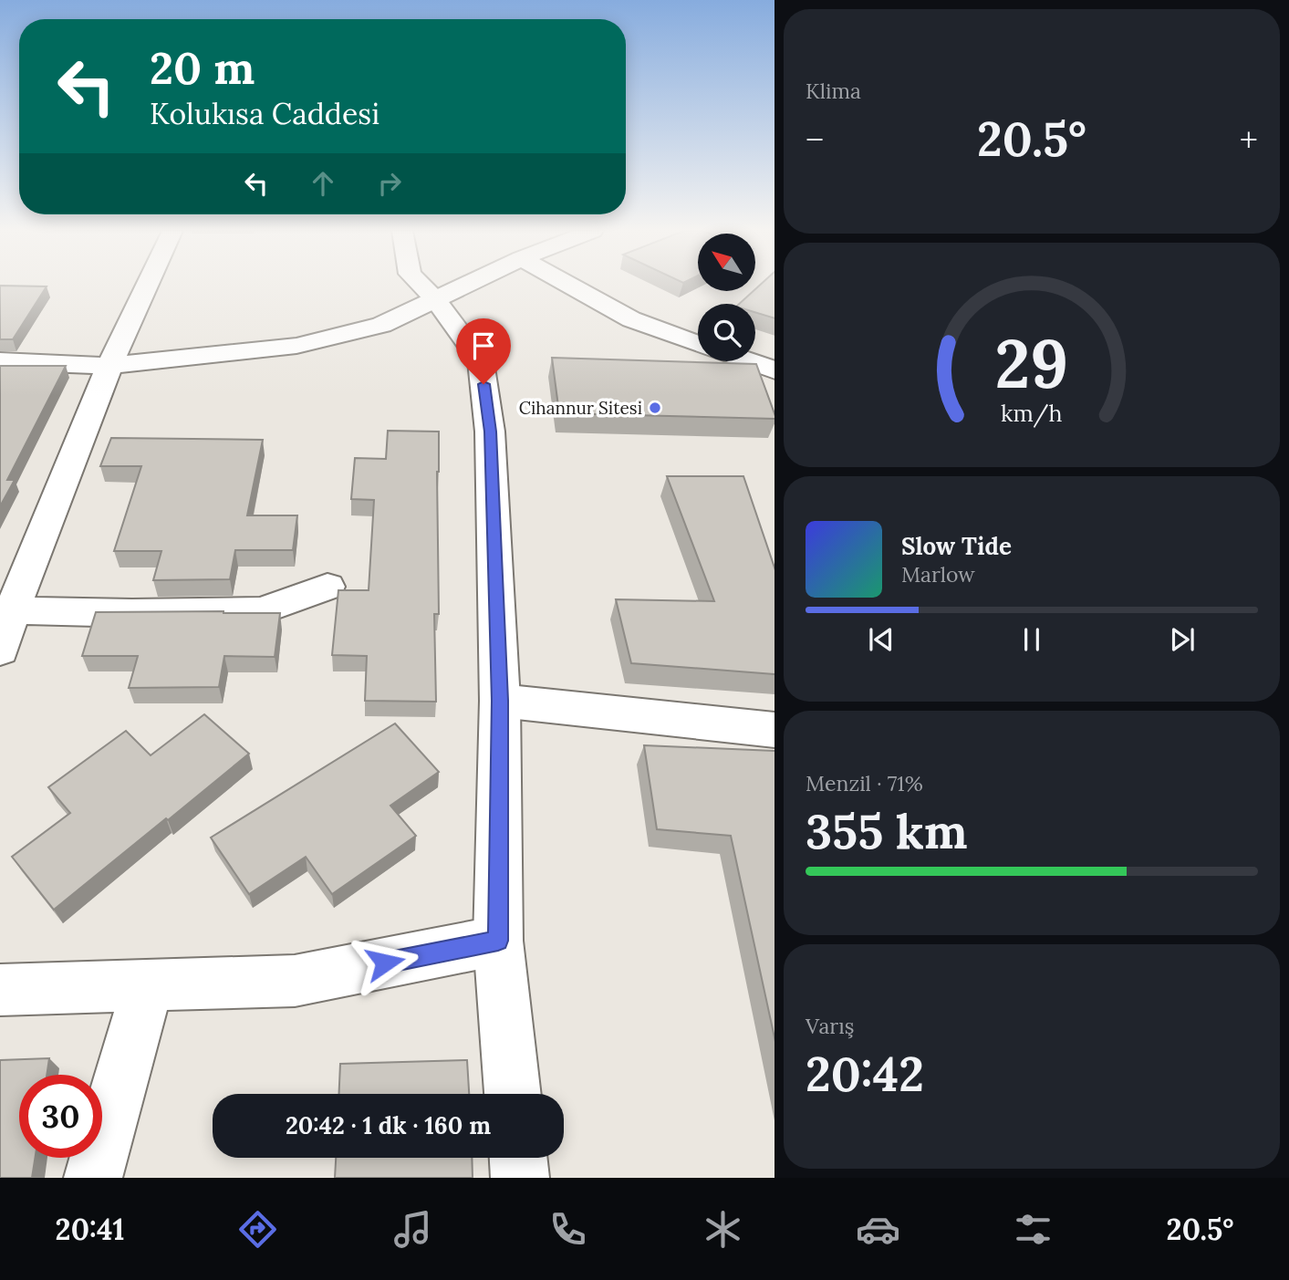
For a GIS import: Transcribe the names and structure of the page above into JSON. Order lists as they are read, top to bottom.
{
  "places": ["Cihannur Sitesi"],
  "north": "top left",
  "page": {
    "tile": [
      "Klima",
      ["Menzil · 71%", "355 km"],
      ["Varış", "20:42"]
    ],
    "turn": ["20 m", "Kolukısa Caddesi"],
    "heat": ["−", "20.5°", "+"],
    "song": ["Slow Tide", "Marlow"],
    "limit": "30",
    "trip": "20:42 · 1 dk · 160 m",
    "tabs": ["20:41", "20.5°"],
    "gauge": ["29", "km/h"]
  }
}
